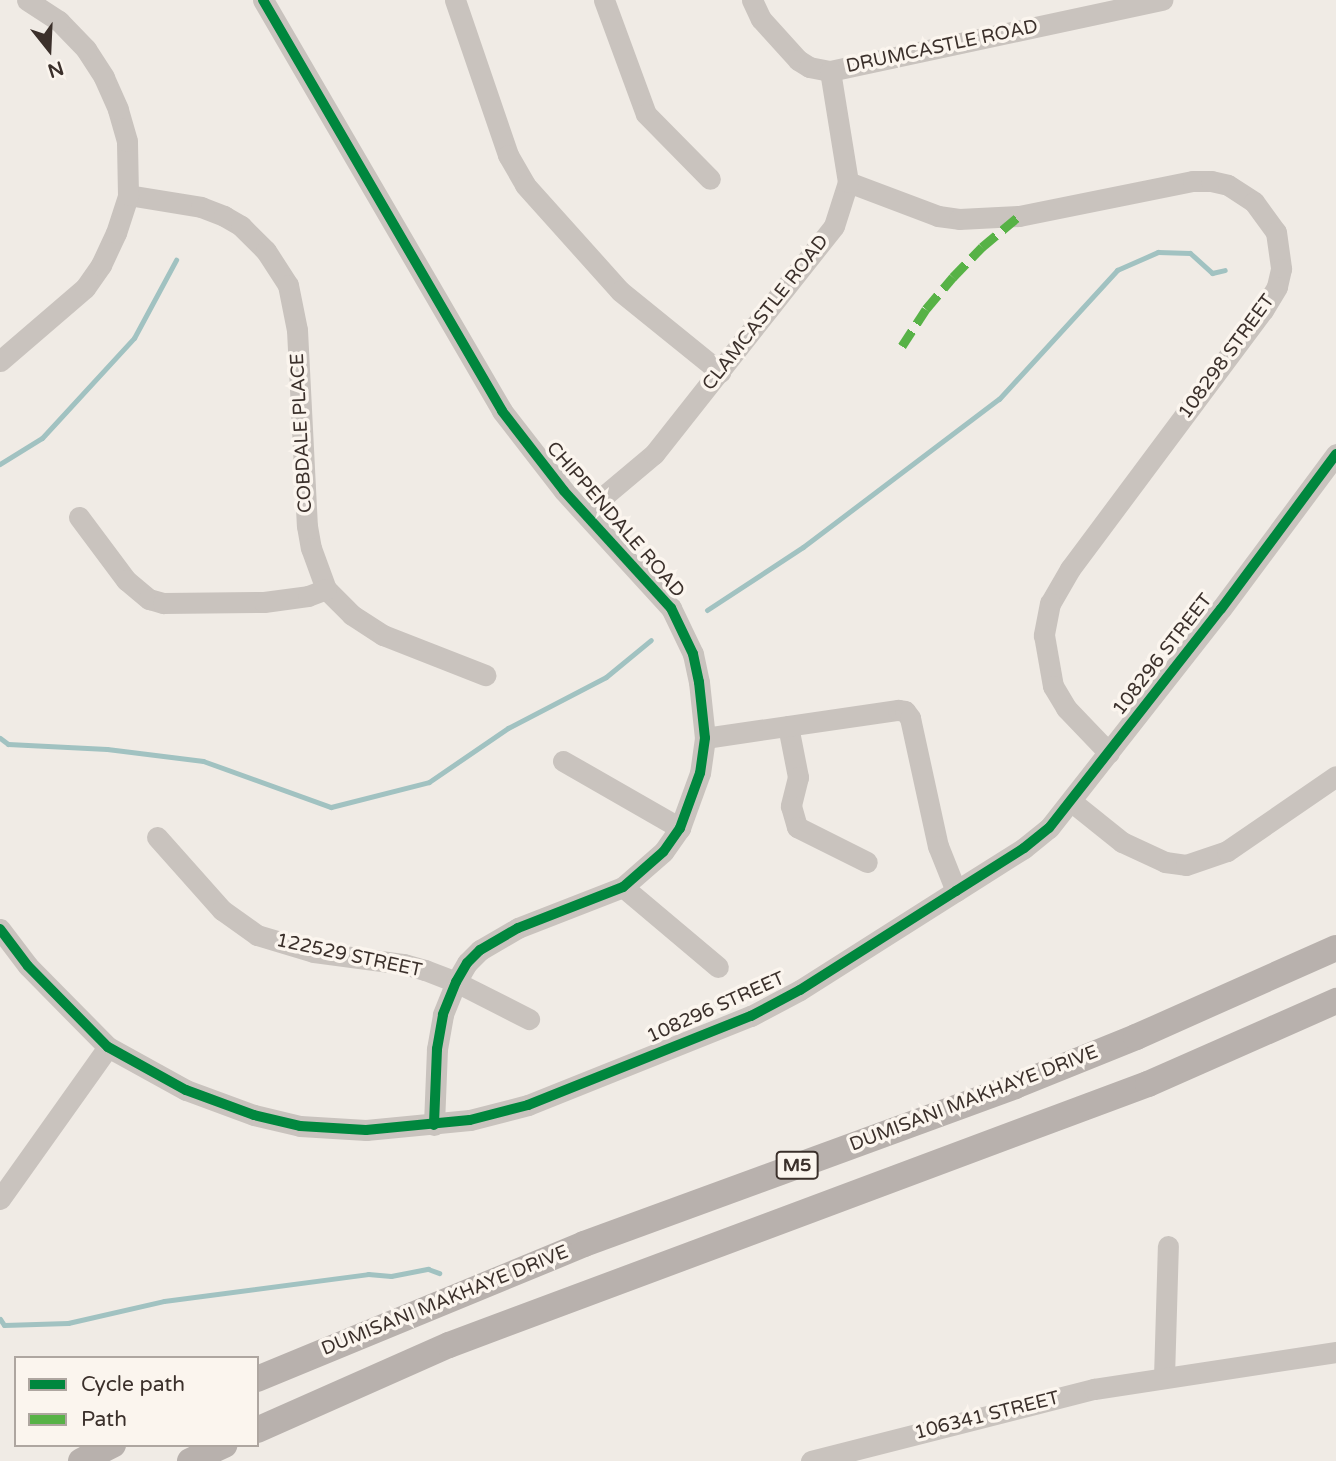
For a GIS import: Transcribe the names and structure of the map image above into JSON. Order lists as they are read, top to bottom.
{
  "streets": {
    "main road": ["DUMISANI MAKHAYE DRIVE", "M5"],
    "street": [
      "DRUMCASTLE ROAD",
      "CLAMCASTLE ROAD",
      "108298 STREET",
      "COBDALE PLACE",
      "CHIPPENDALE ROAD",
      "108296 STREET",
      "122529 STREET",
      "106341 STREET"
    ]
  },
  "crossings": [
    ["DRUMCASTLE ROAD", "CLAMCASTLE ROAD"],
    ["CLAMCASTLE ROAD", "108298 STREET"],
    ["CLAMCASTLE ROAD", "CHIPPENDALE ROAD"],
    ["108298 STREET", "108296 STREET"],
    ["CHIPPENDALE ROAD", "108296 STREET"],
    ["CHIPPENDALE ROAD", "122529 STREET"]
  ],
  "legend": ["Cycle path", "Path"],
  "north": "bottom"
}
